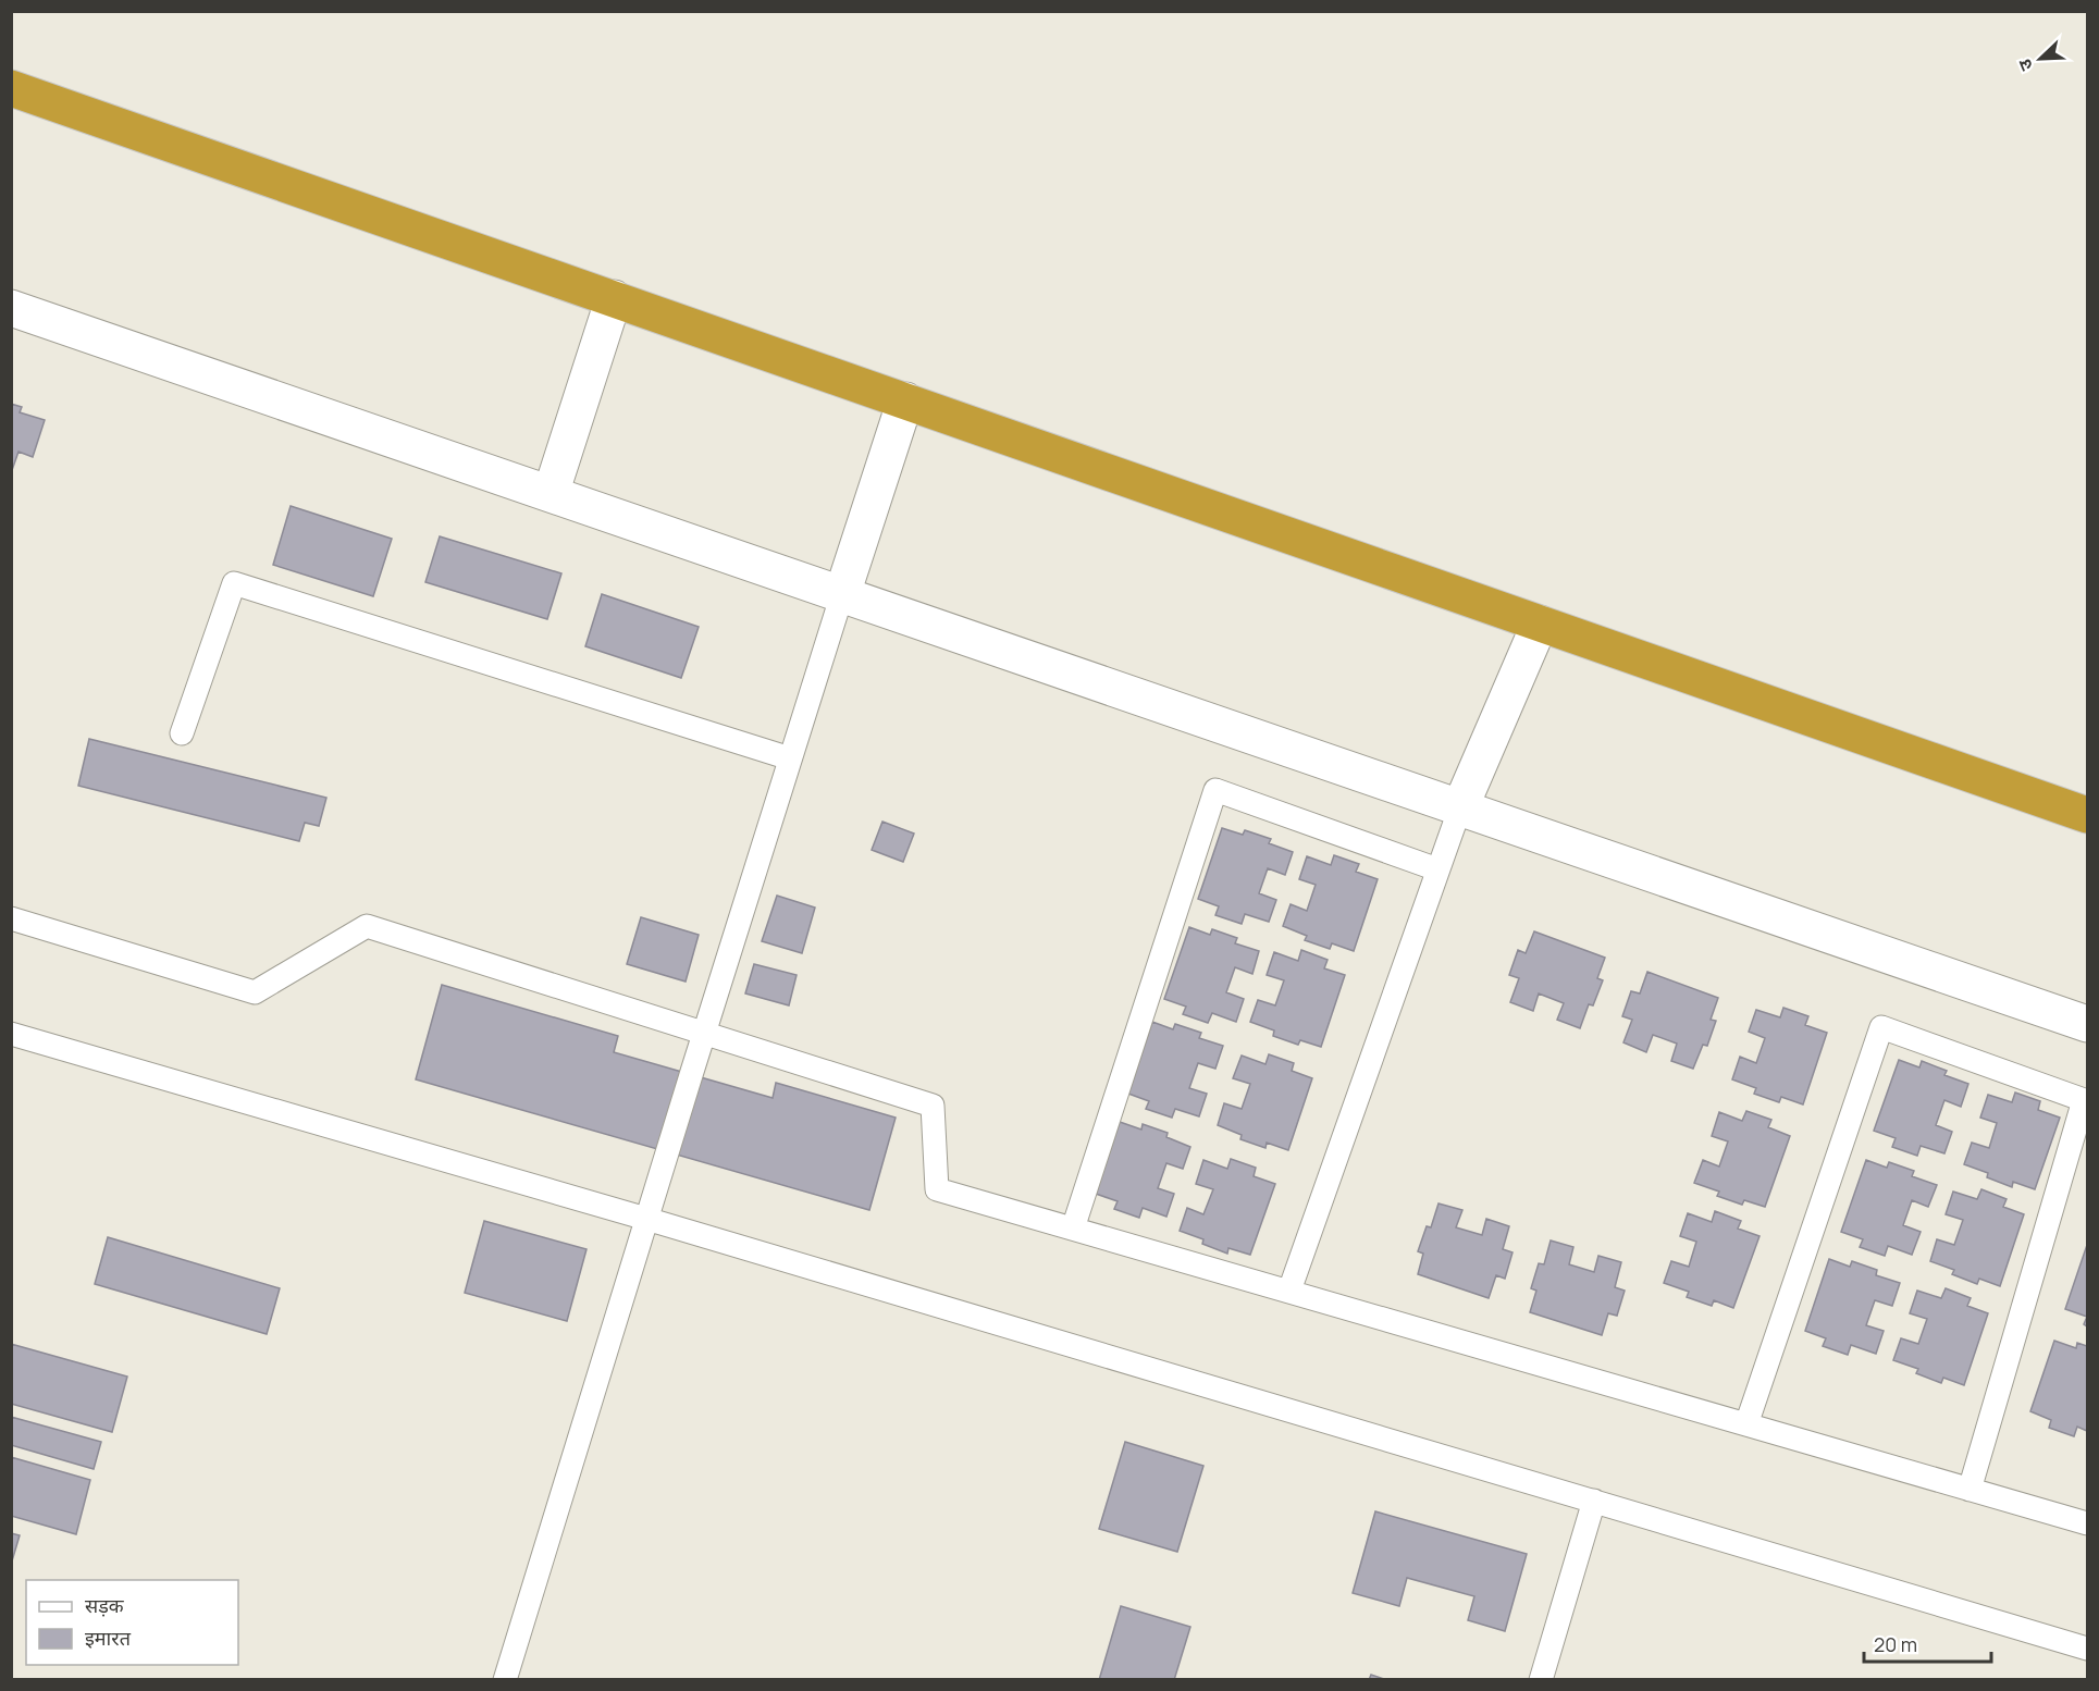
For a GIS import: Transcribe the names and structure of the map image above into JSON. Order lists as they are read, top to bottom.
{
  "legend": ["सड़क", "इमारत"],
  "scale_bar": "20 m",
  "north": "bottom left"
}
